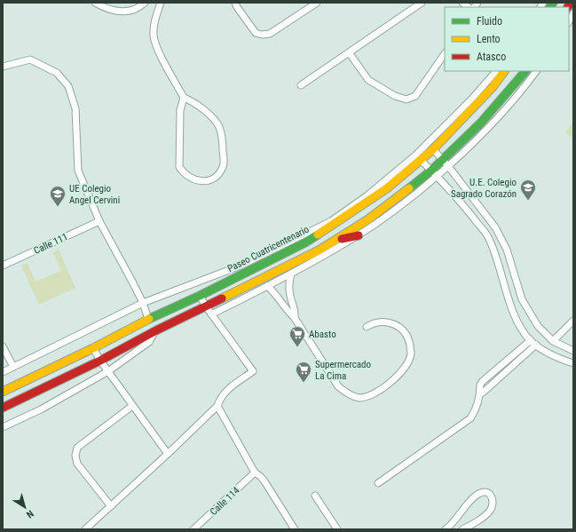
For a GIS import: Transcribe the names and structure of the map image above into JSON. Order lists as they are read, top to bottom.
{
  "streets": {
    "street": ["Calle 111", "Paseo Cuatricentenario", "Calle 114"]
  },
  "places": {
    "school or university": ["U.E. Colegio Sagrado Corazón", "UE Colegio Angel Cervini"],
    "supermarket": ["Abasto", "Supermercado La Cima"]
  },
  "legend": ["Fluido", "Lento", "Atasco"],
  "north": "bottom right"
}
